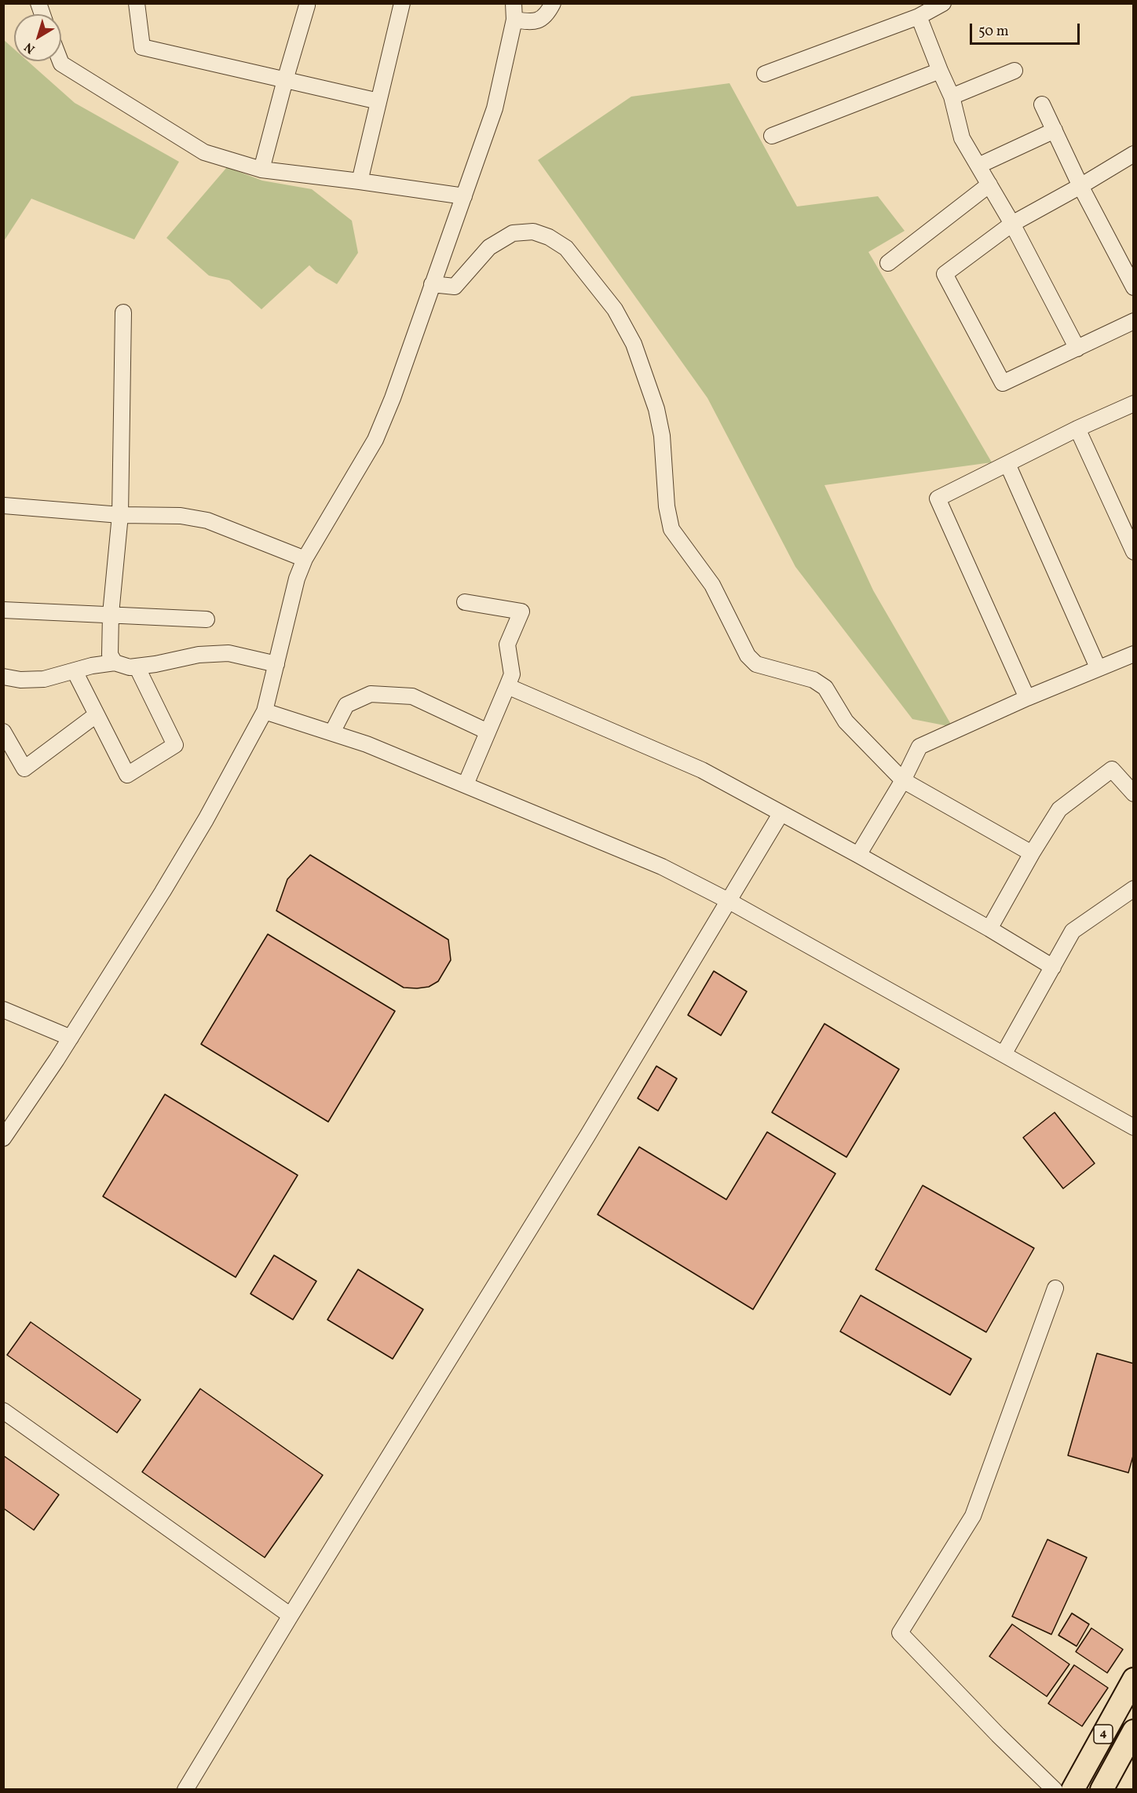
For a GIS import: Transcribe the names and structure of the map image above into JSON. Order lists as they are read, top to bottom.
{
  "streets": {
    "highway": ["4"]
  },
  "scale_bar": "50 m",
  "north": "bottom left"
}
